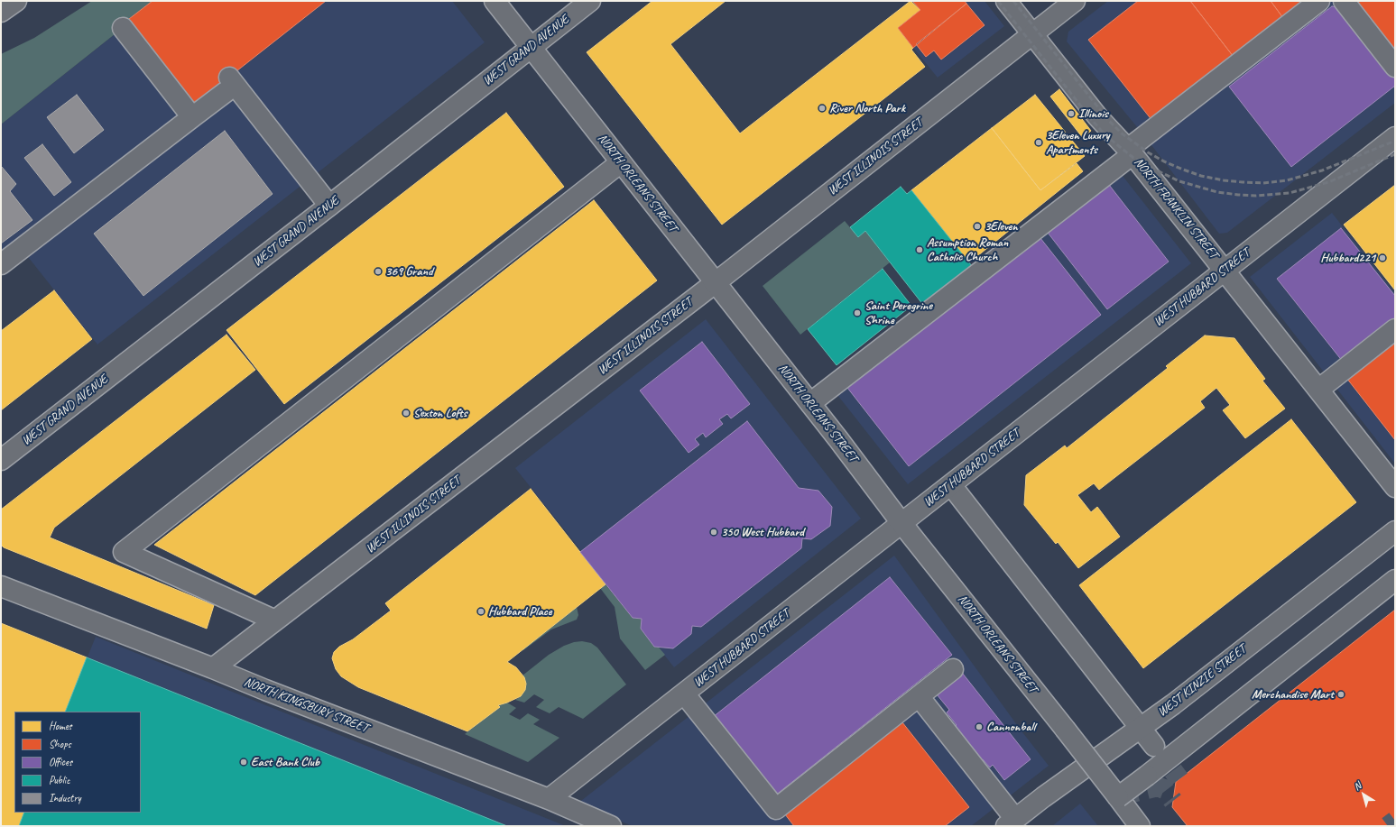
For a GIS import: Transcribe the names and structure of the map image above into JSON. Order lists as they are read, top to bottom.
{
  "streets": {
    "main road": [
      "WEST GRAND AVENUE",
      "WEST ILLINOIS STREET",
      "NORTH ORLEANS STREET",
      "NORTH FRANKLIN STREET",
      "WEST HUBBARD STREET",
      "WEST KINZIE STREET",
      "NORTH KINGSBURY STREET"
    ]
  },
  "crossings": [
    ["WEST GRAND AVENUE", "NORTH ORLEANS STREET"],
    ["WEST ILLINOIS STREET", "NORTH ORLEANS STREET"],
    ["WEST ILLINOIS STREET", "NORTH FRANKLIN STREET"],
    ["WEST ILLINOIS STREET", "NORTH KINGSBURY STREET"],
    ["NORTH ORLEANS STREET", "WEST HUBBARD STREET"],
    ["NORTH FRANKLIN STREET", "WEST HUBBARD STREET"],
    ["WEST HUBBARD STREET", "NORTH KINGSBURY STREET"]
  ],
  "places": [
    "River North Park",
    "Illinois",
    "3Eleven Luxury Apartments",
    "3Eleven",
    "Assumption Roman Catholic Church",
    "Hubbard221",
    "369 Grand",
    "Saint Peregrine Shrine",
    "Sexton Lofts",
    "350 West Hubbard",
    "Hubbard Place",
    "Merchandise Mart",
    "Cannonball",
    "East Bank Club"
  ],
  "legend": [
    "Homes",
    "Shops",
    "Offices",
    "Public",
    "Industry"
  ],
  "north": "top left"
}
